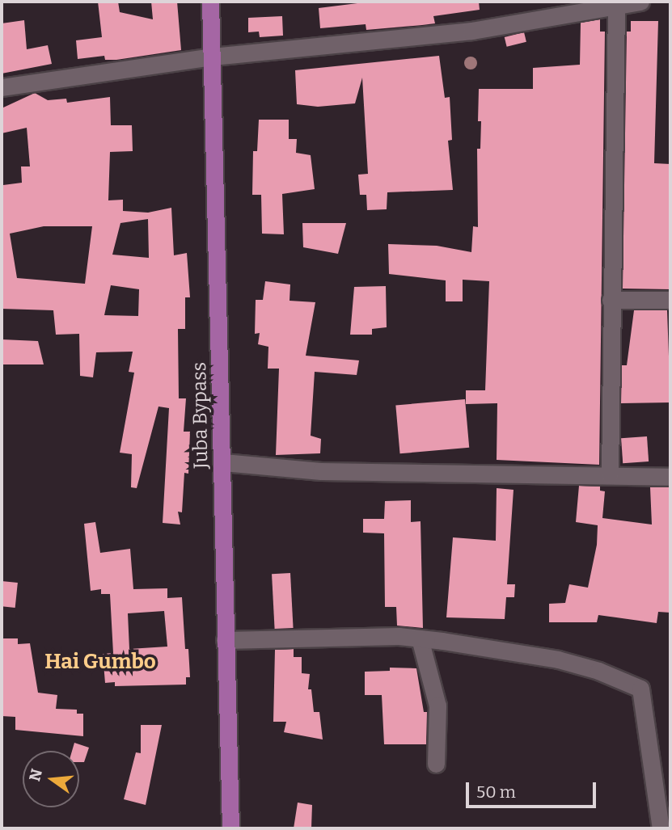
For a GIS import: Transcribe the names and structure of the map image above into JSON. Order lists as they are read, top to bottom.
{
  "streets": {
    "main road": ["Juba Bypass"]
  },
  "districts": ["Hai Gumbo"],
  "scale_bar": "50 m",
  "north": "left"
}
